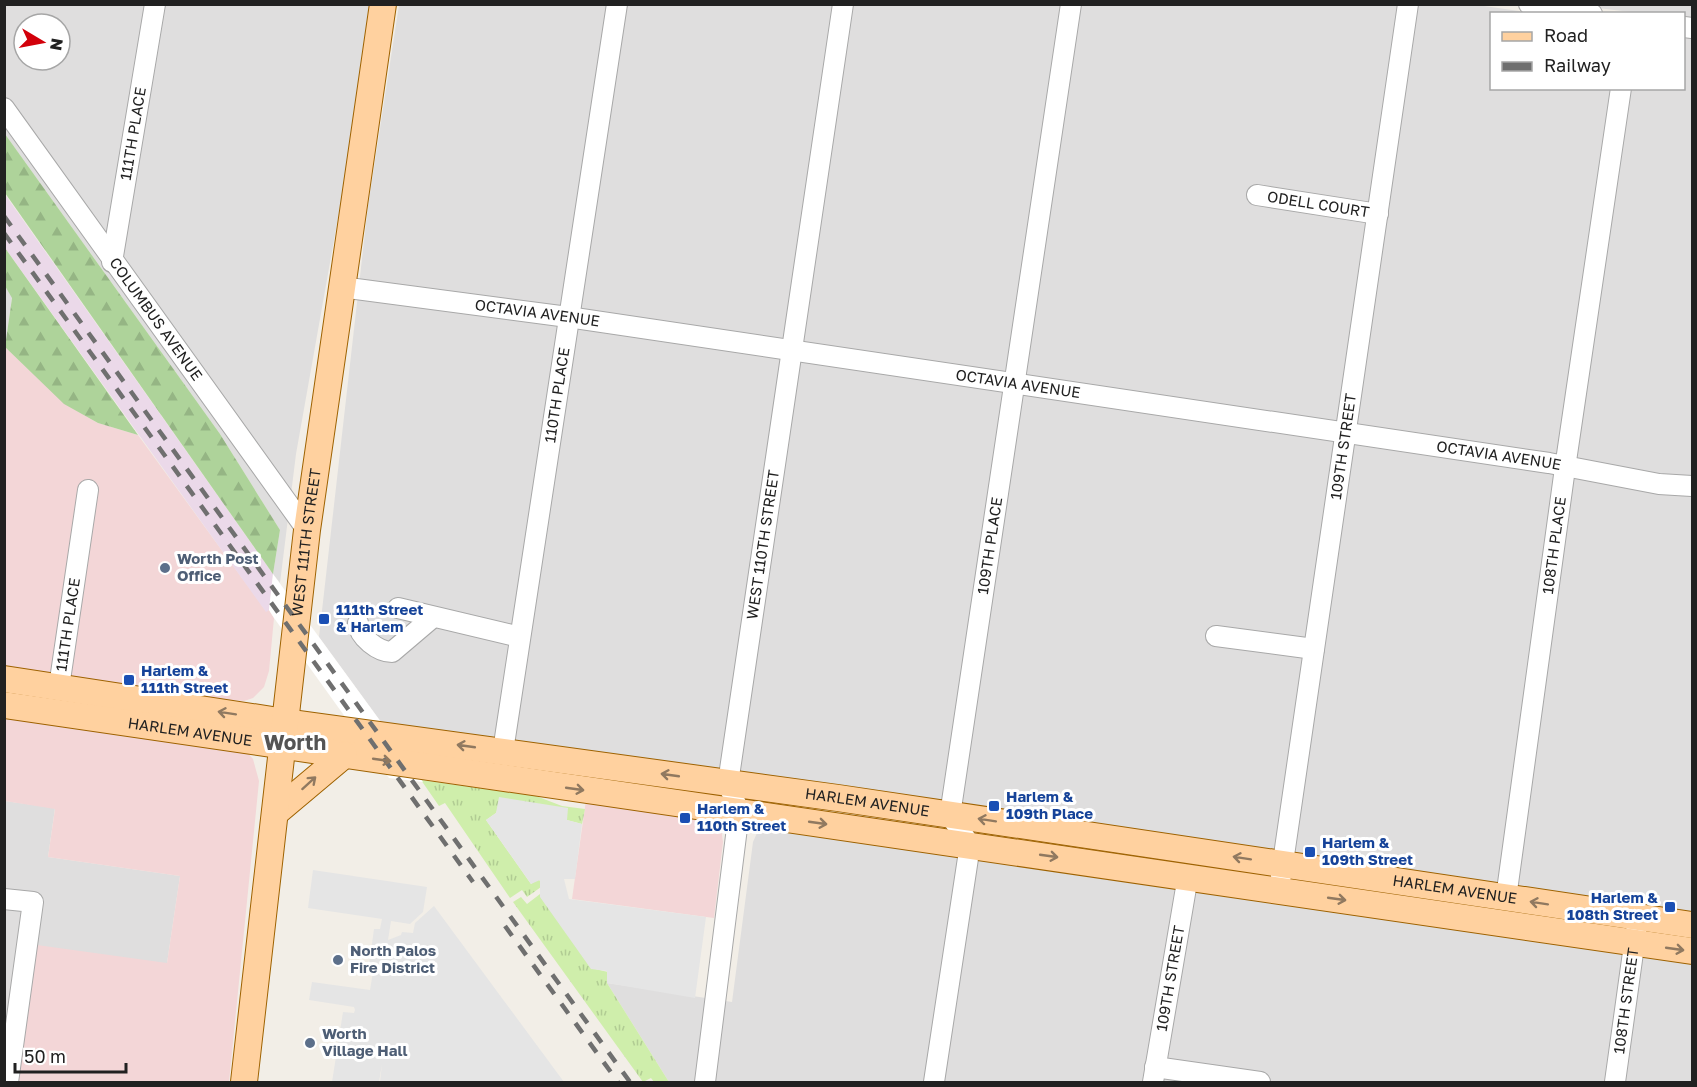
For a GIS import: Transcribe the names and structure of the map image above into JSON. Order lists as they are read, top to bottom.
{
  "streets": {
    "main road": ["WEST 111TH STREET", "HARLEM AVENUE"],
    "street": [
      "111TH PLACE",
      "ODELL COURT",
      "OCTAVIA AVENUE",
      "COLUMBUS AVENUE",
      "110TH PLACE",
      "109TH STREET",
      "WEST 110TH STREET",
      "109TH PLACE",
      "108TH PLACE",
      "108TH STREET"
    ]
  },
  "crossings": [
    ["111TH PLACE", "COLUMBUS AVENUE"],
    ["111TH PLACE", "HARLEM AVENUE"],
    ["ODELL COURT", "109TH STREET"],
    ["OCTAVIA AVENUE", "110TH PLACE"],
    ["OCTAVIA AVENUE", "109TH STREET"],
    ["OCTAVIA AVENUE", "WEST 111TH STREET"],
    ["OCTAVIA AVENUE", "WEST 110TH STREET"],
    ["OCTAVIA AVENUE", "109TH PLACE"],
    ["OCTAVIA AVENUE", "108TH PLACE"],
    ["COLUMBUS AVENUE", "WEST 111TH STREET"],
    ["110TH PLACE", "HARLEM AVENUE"],
    ["109TH STREET", "HARLEM AVENUE"],
    ["WEST 111TH STREET", "HARLEM AVENUE"],
    ["WEST 110TH STREET", "HARLEM AVENUE"],
    ["109TH PLACE", "HARLEM AVENUE"],
    ["108TH PLACE", "HARLEM AVENUE"],
    ["HARLEM AVENUE", "108TH STREET"]
  ],
  "districts": ["Worth"],
  "places": {
    "other": ["Worth Post Office", "North Palos Fire District", "Worth Village Hall"],
    "transit": [
      "111th Street & Harlem",
      "Harlem & 111th Street",
      "Harlem & 109th Place",
      "Harlem & 110th Street",
      "Harlem & 109th Street",
      "Harlem & 108th Street"
    ]
  },
  "legend": ["Road", "Railway"],
  "scale_bar": "50 m",
  "north": "right"
}
